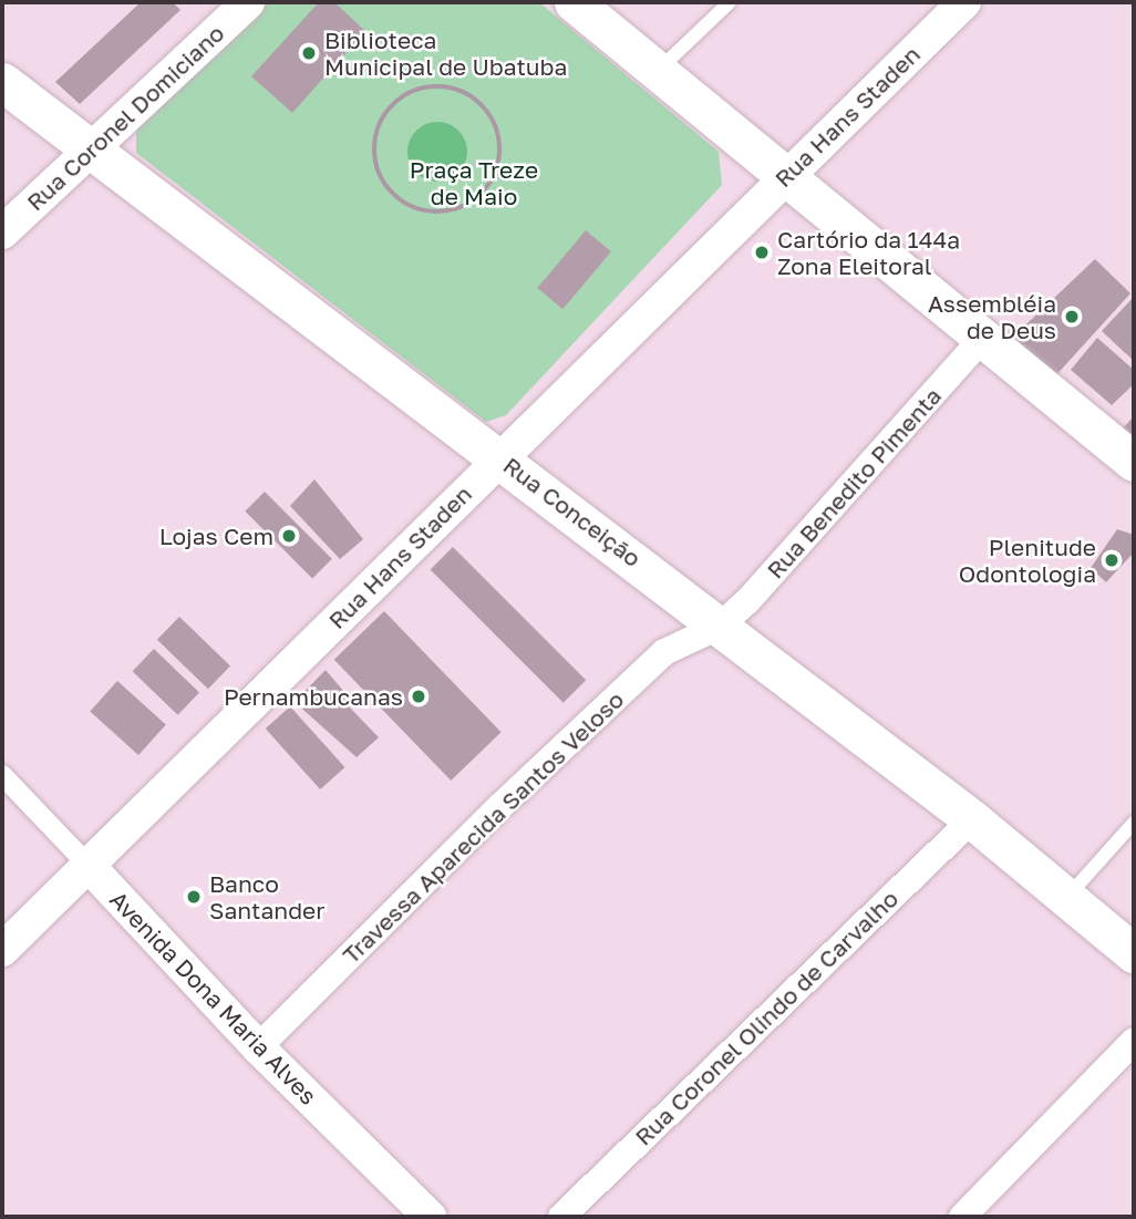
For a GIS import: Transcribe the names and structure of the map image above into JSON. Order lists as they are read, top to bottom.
{
  "streets": {
    "main road": ["Rua Conceição"],
    "street": [
      "Rua Hans Staden",
      "Rua Coronel Domiciano",
      "Rua Benedito Pimenta",
      "Travessa Aparecida Santos Veloso",
      "Avenida Dona Maria Alves",
      "Rua Coronel Olindo de Carvalho"
    ]
  },
  "crossings": [
    ["Rua Hans Staden", "Rua Conceição"],
    ["Rua Hans Staden", "Avenida Dona Maria Alves"],
    ["Rua Coronel Domiciano", "Rua Conceição"],
    ["Rua Benedito Pimenta", "Rua Conceição"],
    ["Rua Benedito Pimenta", "Travessa Aparecida Santos Veloso"],
    ["Rua Conceição", "Travessa Aparecida Santos Veloso"],
    ["Rua Conceição", "Rua Coronel Olindo de Carvalho"],
    ["Travessa Aparecida Santos Veloso", "Avenida Dona Maria Alves"]
  ],
  "parks": ["Praça Treze de Maio"],
  "places": [
    "Biblioteca Municipal de Ubatuba",
    "Cartório da 144ª Zona Eleitoral",
    "Assembléia de Deus",
    "Lojas Cem",
    "Plenitude Odontologia",
    "Pernambucanas",
    "Banco Santander"
  ]
}
